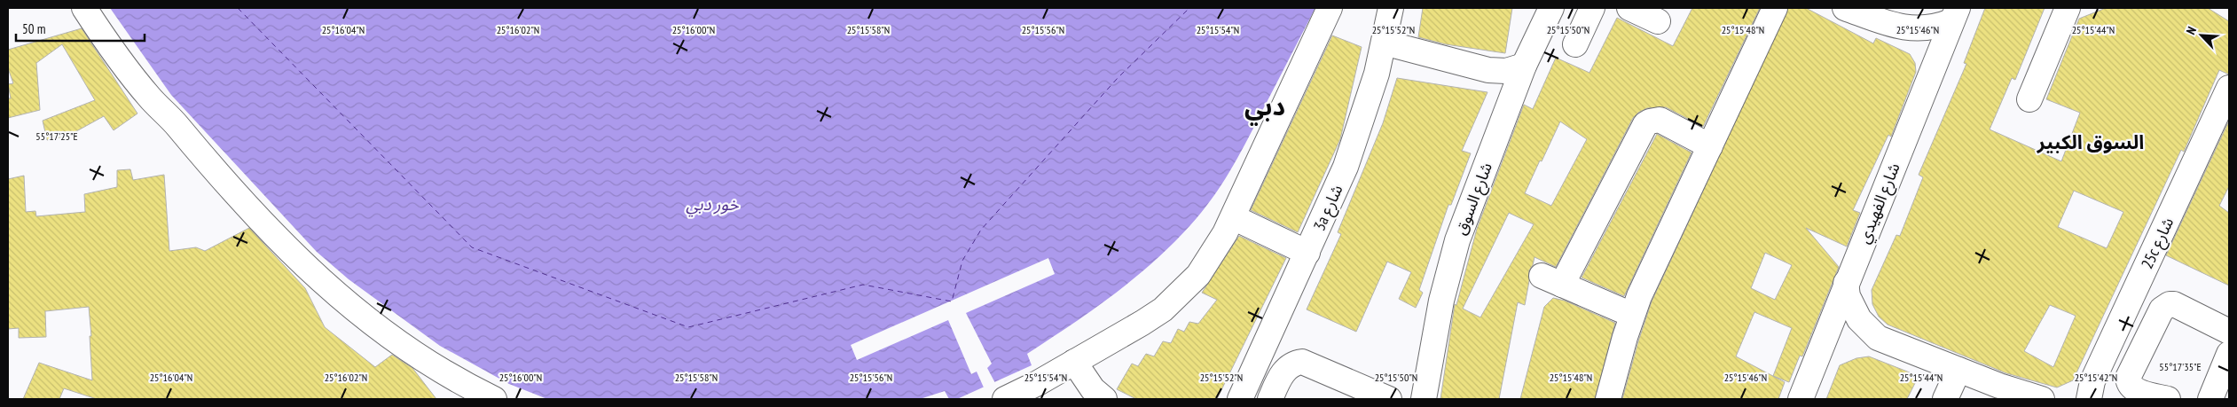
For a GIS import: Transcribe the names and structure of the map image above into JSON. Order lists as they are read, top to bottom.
{
  "streets": {
    "street": [
      "شارع السوق",
      "شارع الفهيدي",
      "3a شارع",
      "25c شارع"
    ]
  },
  "districts": ["دبي", "السوق الكبير"],
  "water": ["خور دبي"],
  "scale_bar": "50 m",
  "north": "top left",
  "coordinates": [
    "25°16'04\"N",
    "25°16'02\"N",
    "25°16'00\"N",
    "25°15'58\"N",
    "25°15'56\"N",
    "25°15'54\"N",
    "25°15'52\"N",
    "25°15'50\"N",
    "25°15'48\"N",
    "25°15'46\"N",
    "25°15'44\"N",
    "55°17'25\"E",
    "55°17'35\"E",
    "25°15'42\"N"
  ]
}
